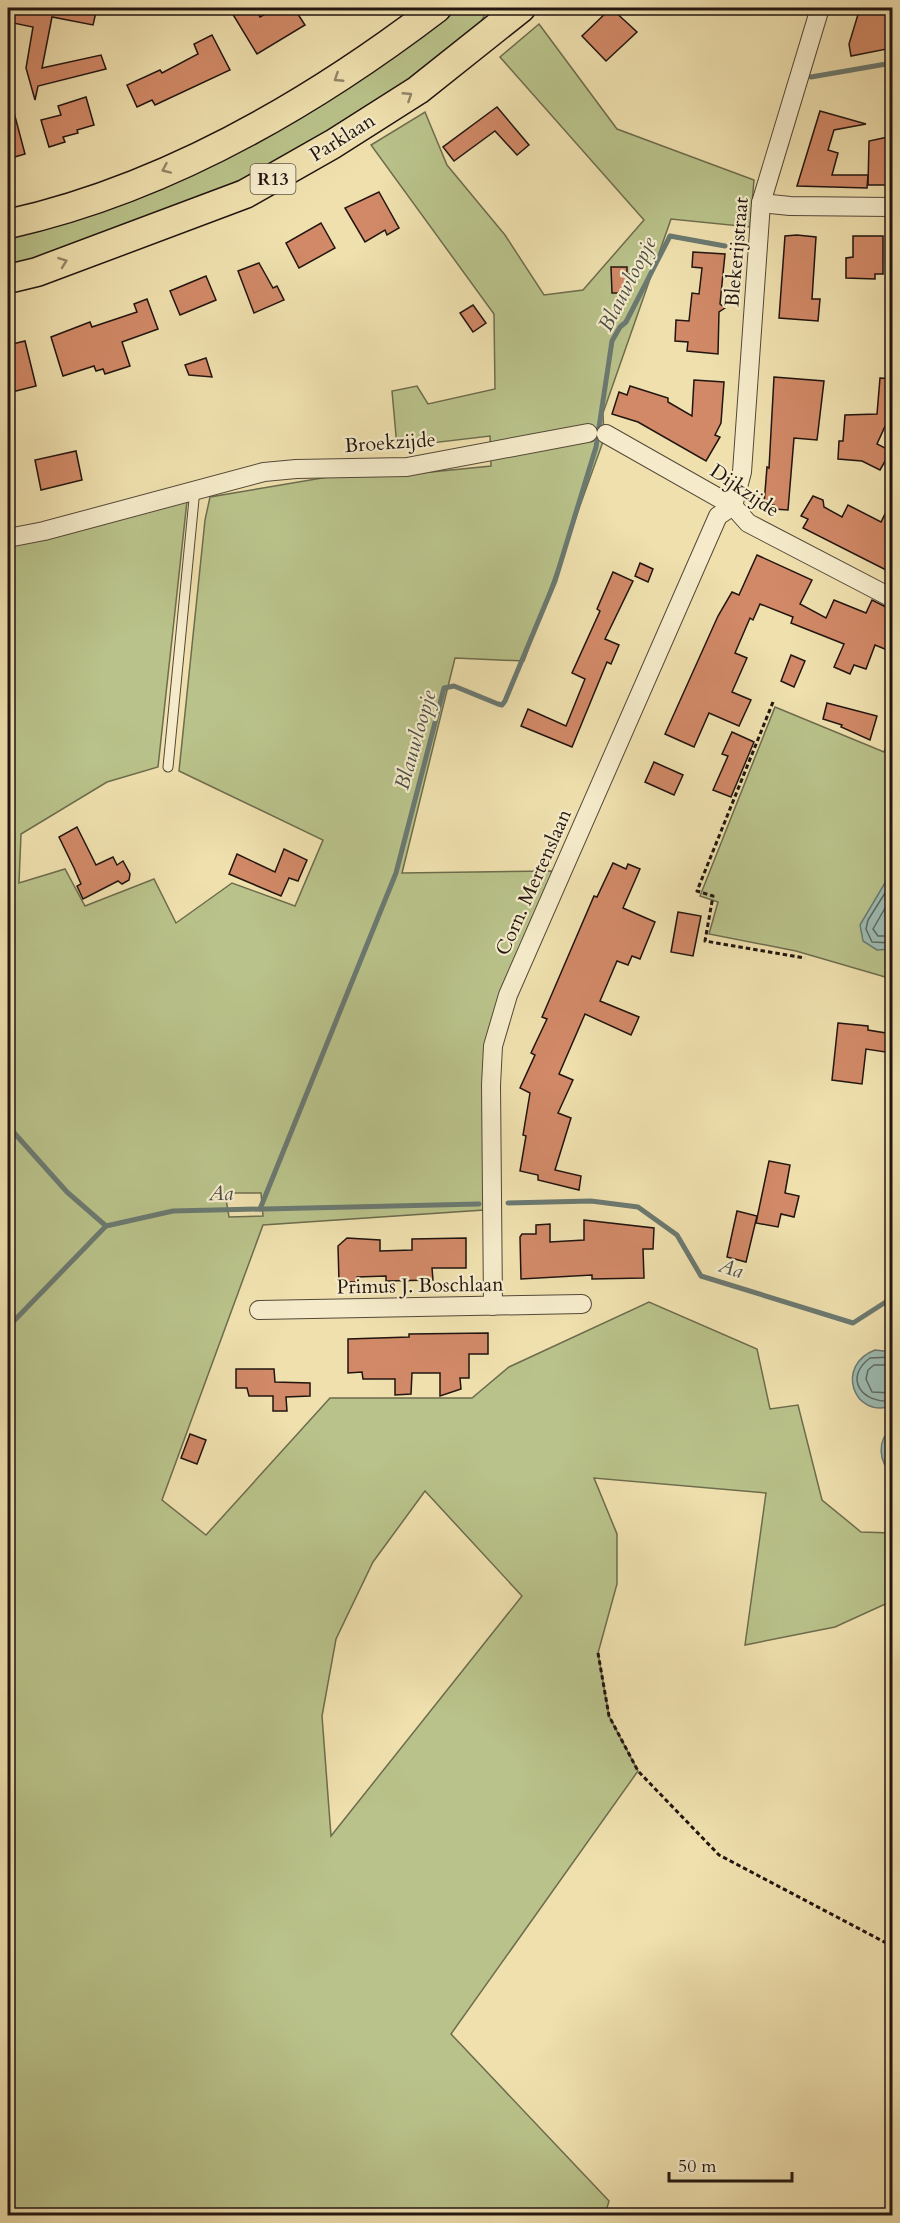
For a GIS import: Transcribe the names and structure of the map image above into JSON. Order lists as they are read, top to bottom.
{
  "streets": {
    "main road": ["Parklaan", "R13"],
    "street": [
      "Blekerijstraat",
      "Broekzijde",
      "Dijkzijde",
      "Corn. Mertenslaan",
      "Primus J. Boschlaan"
    ]
  },
  "crossings": [
    ["Blekerijstraat", "Dijkzijde"],
    ["Blekerijstraat", "Corn. Mertenslaan"],
    ["Broekzijde", "Dijkzijde"],
    ["Dijkzijde", "Corn. Mertenslaan"],
    ["Corn. Mertenslaan", "Primus J. Boschlaan"]
  ],
  "water": ["Blauwloopje", "Aa"],
  "scale_bar": "50 m"
}
